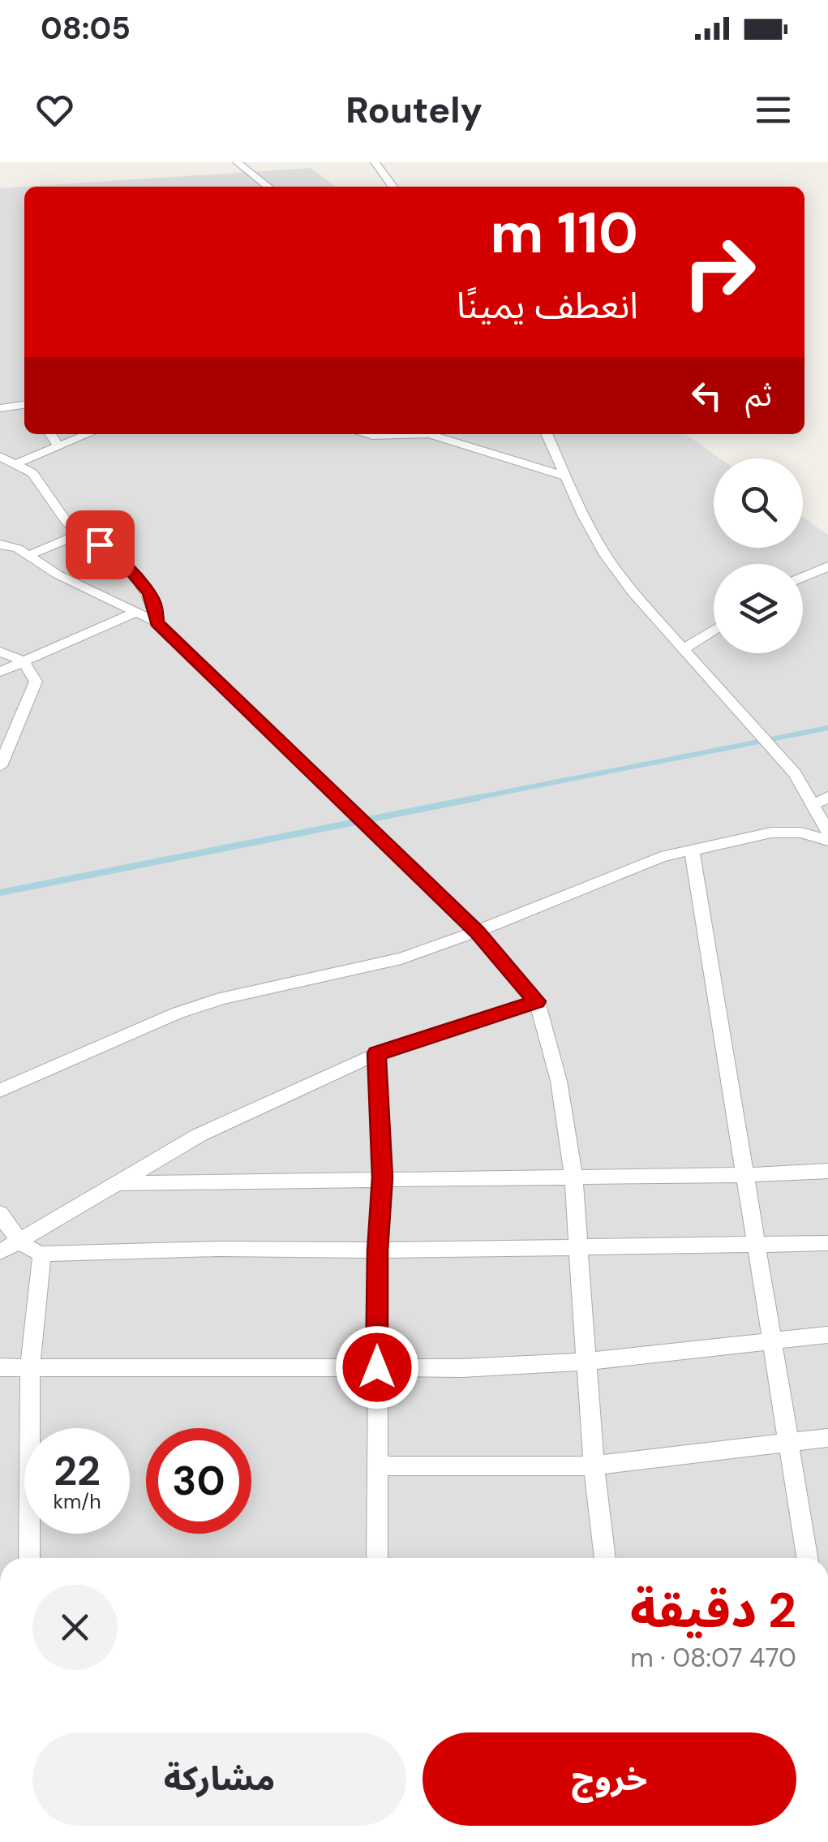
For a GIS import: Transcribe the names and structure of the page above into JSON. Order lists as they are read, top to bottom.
{
  "page": {
    "status": "08:05",
    "header": "Routely",
    "turn": ["110 m", "انعطف يمينًا"],
    "then": "ثم",
    "speed": "22 km/h",
    "limit": "30",
    "heading": ["2 دقيقة", "470 m · 08:07"],
    "buttons": ["خروج", "مشاركة"]
  }
}
